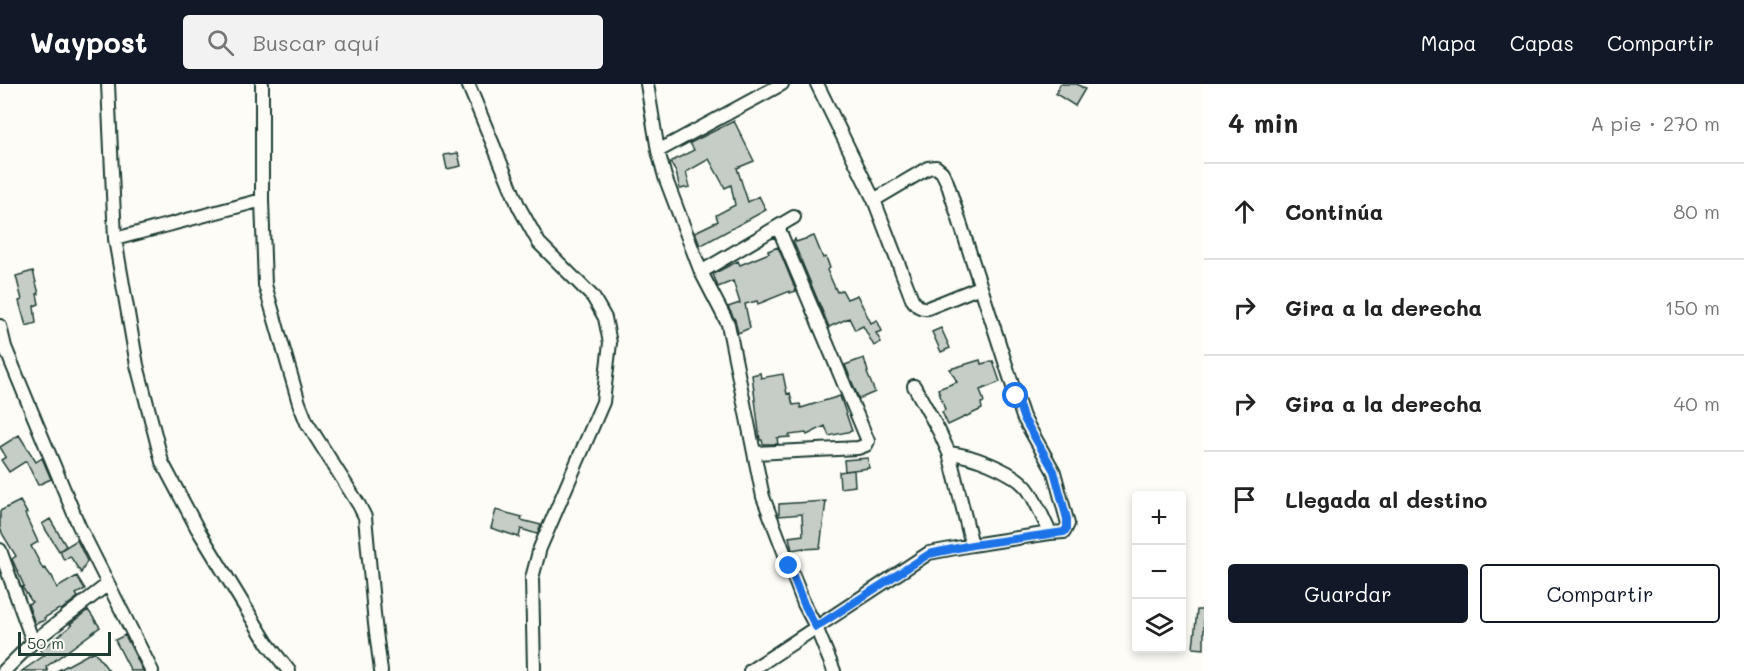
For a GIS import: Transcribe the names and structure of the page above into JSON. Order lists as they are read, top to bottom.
{
  "scale_bar": "50 m",
  "page": {
    "header": "Waypost",
    "search": "Buscar aquí",
    "nav": ["Mapa", "Capas", "Compartir"],
    "heading": ["4 min", "A pie · 270 m"],
    "list": [
      ["Continúa", "80 m"],
      ["Gira a la derecha", "150 m"],
      ["Gira a la derecha", "40 m"],
      "Llegada al destino"
    ],
    "map_buttons": ["+", "−"],
    "buttons": ["Guardar", "Compartir"],
    "scale": "50 m"
  }
}
